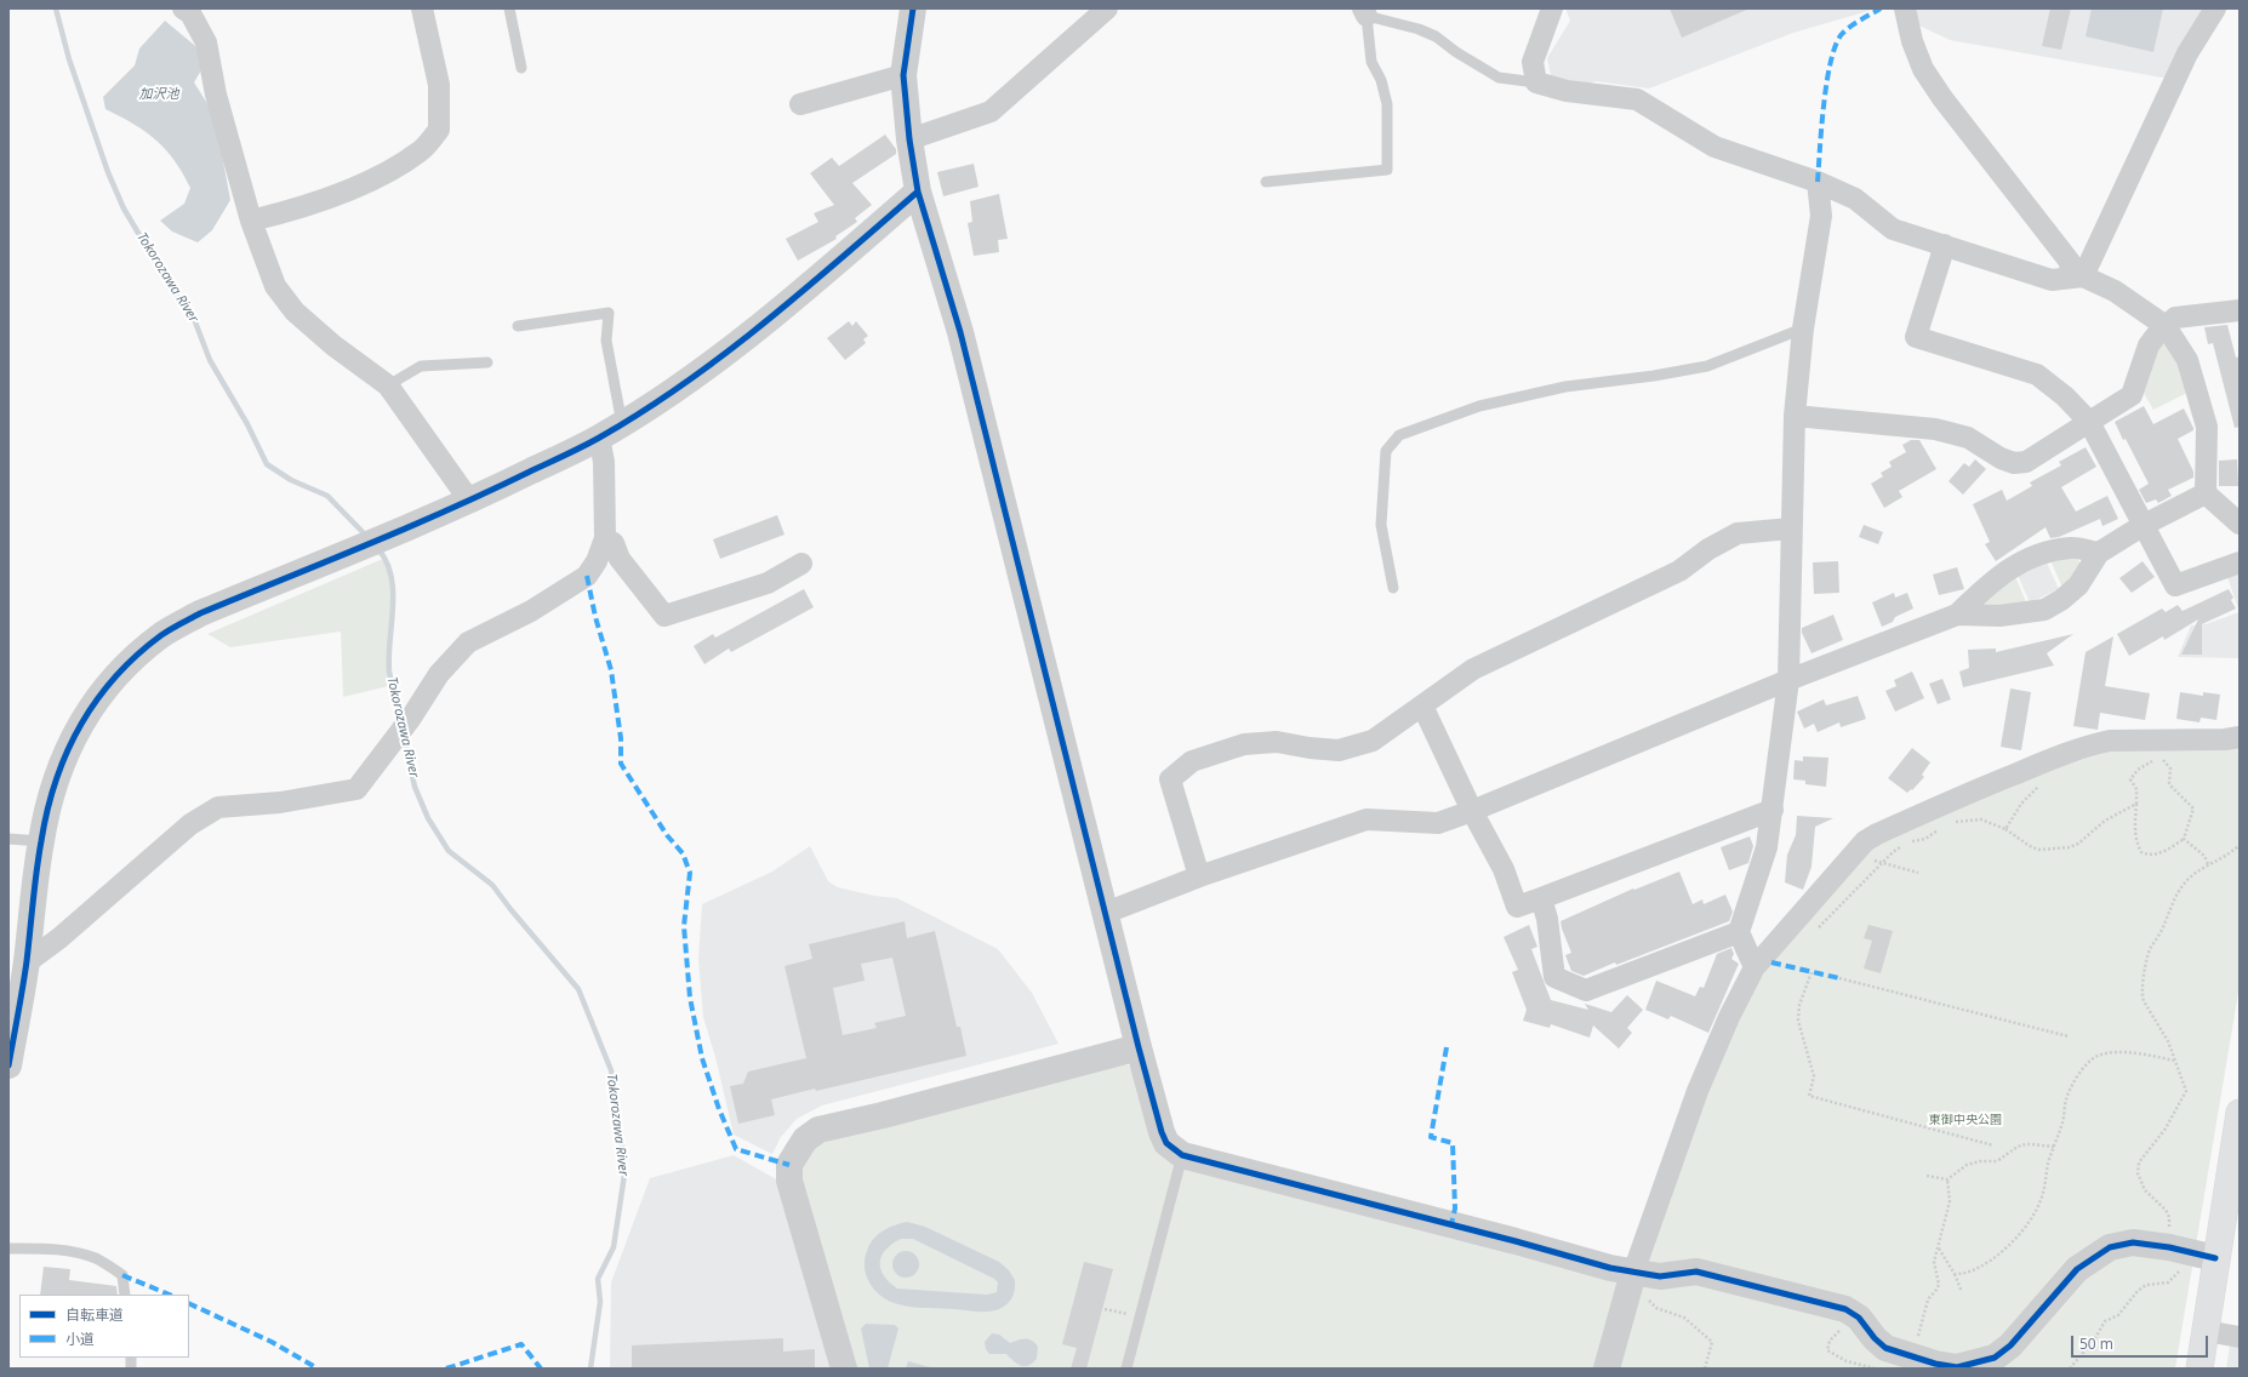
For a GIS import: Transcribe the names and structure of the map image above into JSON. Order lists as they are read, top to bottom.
{
  "water": ["加沢池", "Tokorozawa River"],
  "parks": ["東御中央公園"],
  "legend": ["自転車道", "小道"],
  "scale_bar": "50 m"
}
